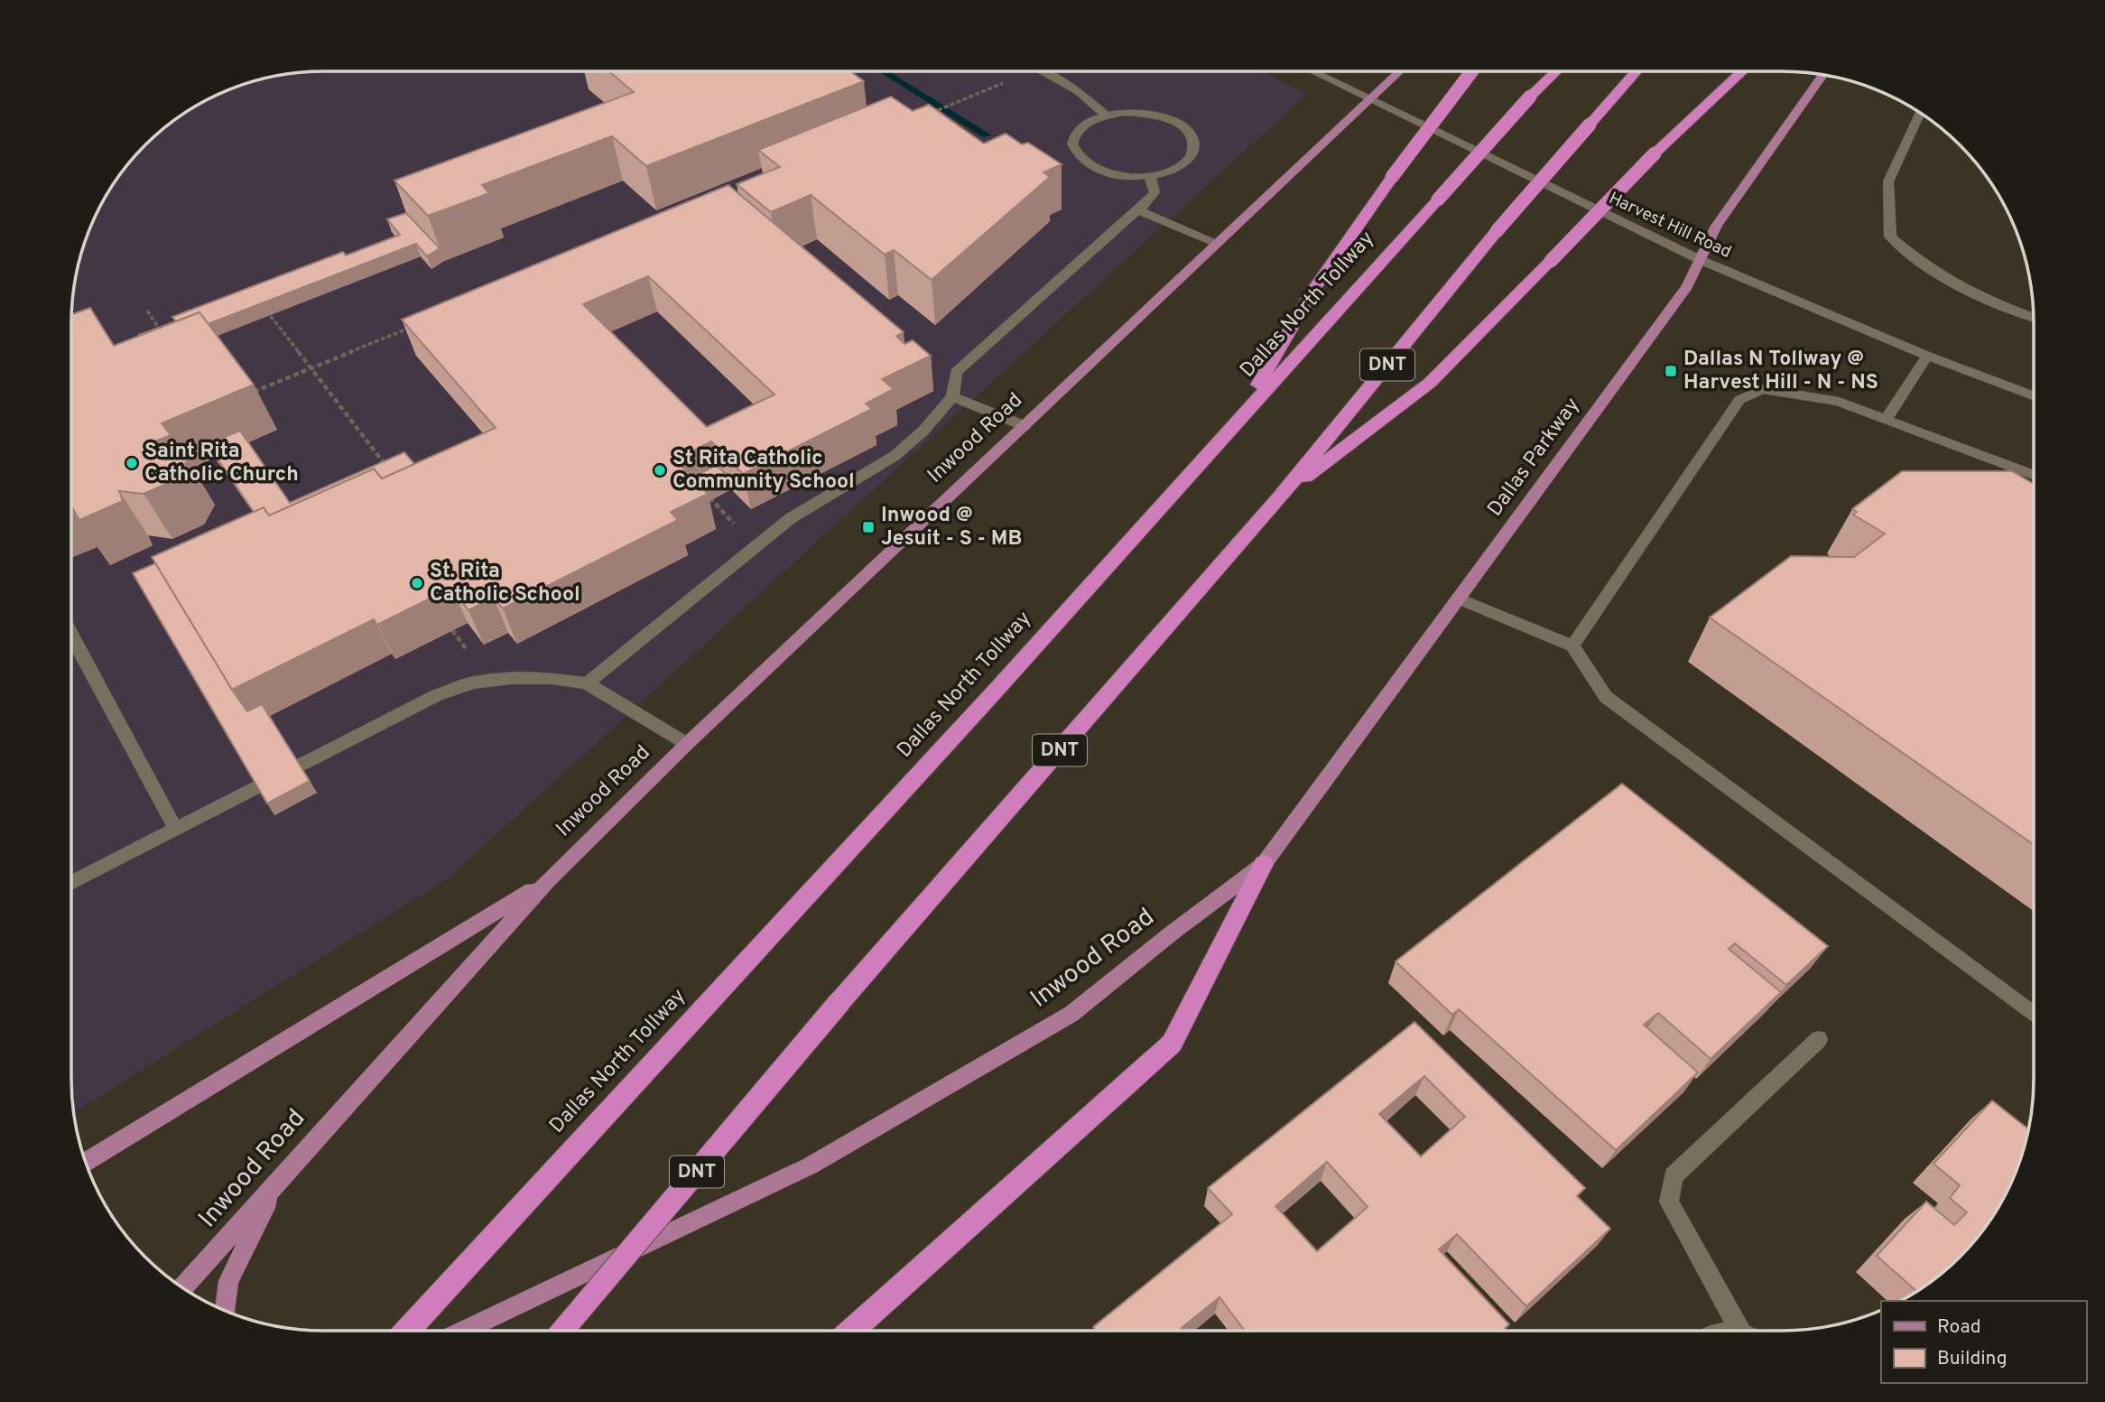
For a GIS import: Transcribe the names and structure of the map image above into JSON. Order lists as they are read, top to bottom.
{
  "streets": {
    "highway": ["Dallas North Tollway", "DNT"],
    "main road": ["Inwood Road", "Dallas Parkway"],
    "street": ["Harvest Hill Road"]
  },
  "crossings": [
    ["Harvest Hill Road", "Inwood Road"],
    ["Harvest Hill Road", "Dallas Parkway"],
    ["Inwood Road", "Dallas Parkway"]
  ],
  "places": {
    "transit": ["Dallas N Tollway @ Harvest Hill - N - NS", "Inwood @ Jesuit - S - MB"],
    "other": ["Saint Rita Catholic Church", "St Rita Catholic Community School", "St. Rita Catholic School"]
  },
  "legend": ["Road", "Building"]
}
